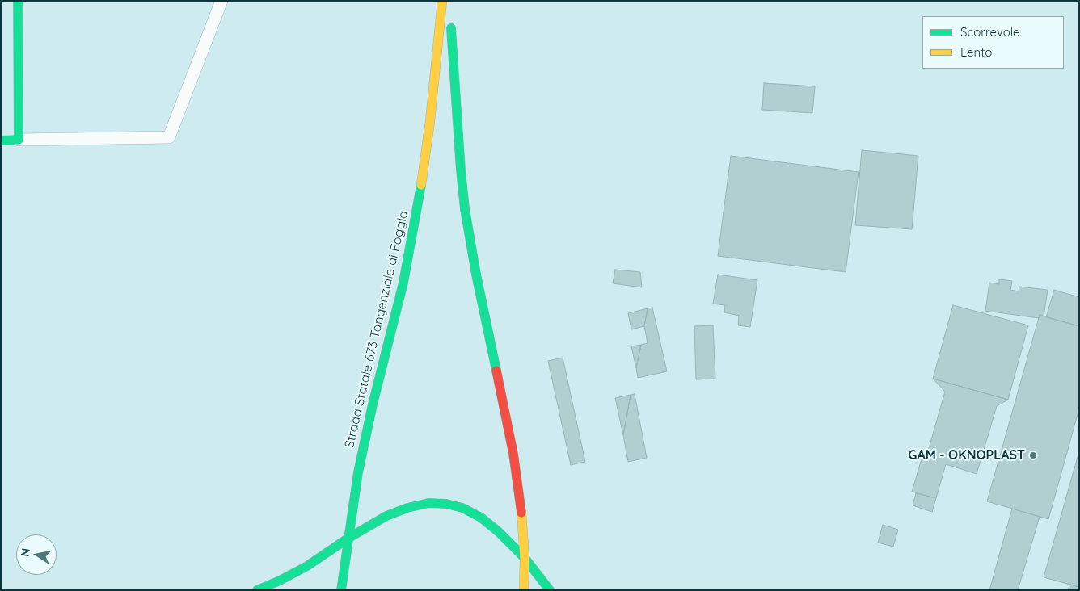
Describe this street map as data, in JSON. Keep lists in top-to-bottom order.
{
  "streets": {
    "main road": ["Strada Statale 673 Tangenziale di Foggia"]
  },
  "places": ["GAM - OKNOPLAST"],
  "legend": ["Scorrevole", "Lento"],
  "north": "left"
}
